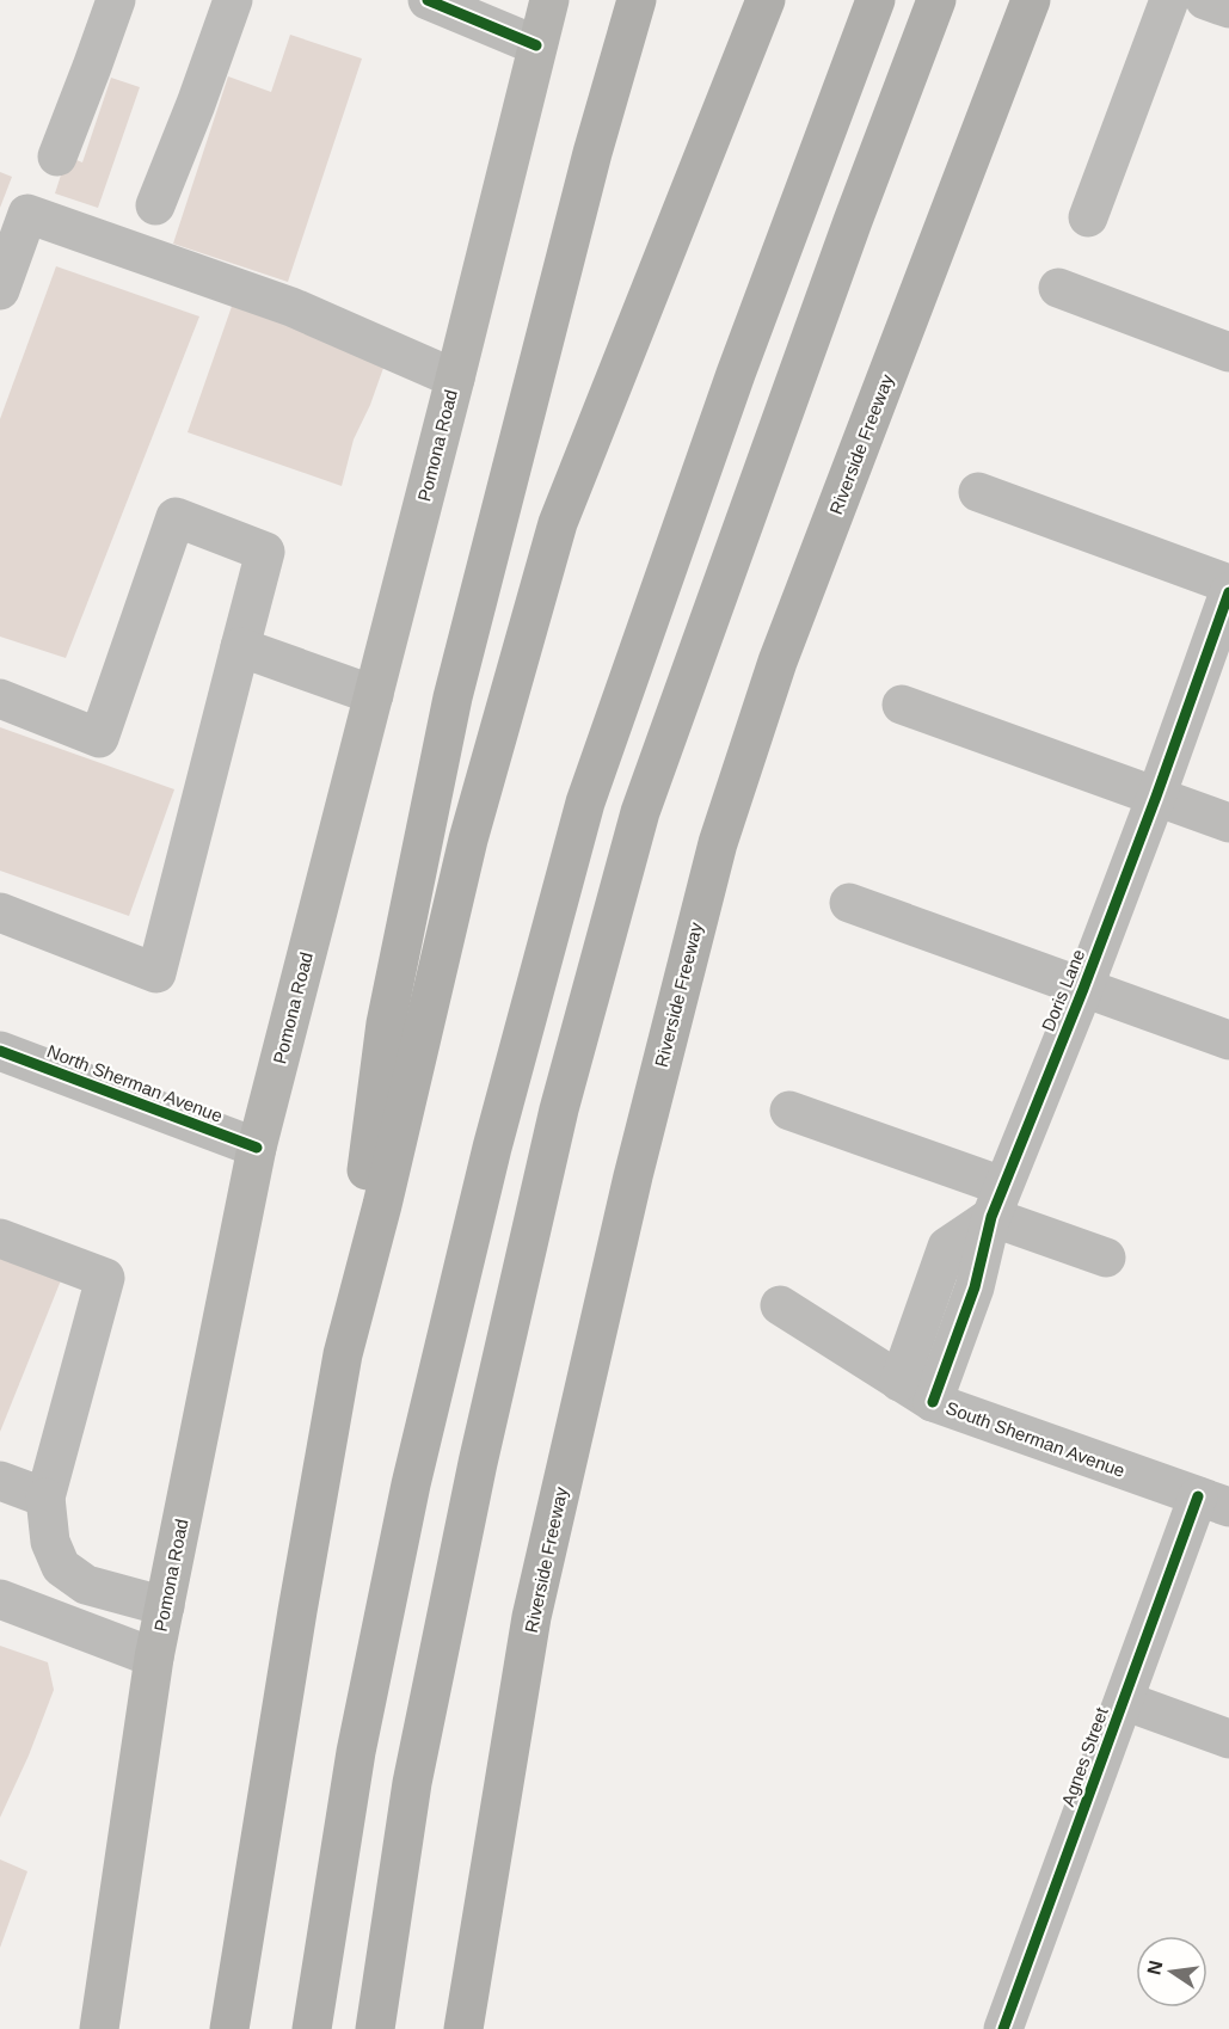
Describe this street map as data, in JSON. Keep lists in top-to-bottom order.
{
  "streets": {
    "highway": ["Riverside Freeway"],
    "main road": ["Pomona Road"],
    "street": [
      "Doris Lane",
      "North Sherman Avenue",
      "South Sherman Avenue",
      "Agnes Street"
    ]
  },
  "crossings": [
    ["Pomona Road", "North Sherman Avenue"],
    ["Doris Lane", "South Sherman Avenue"],
    ["South Sherman Avenue", "Agnes Street"]
  ],
  "north": "left"
}
